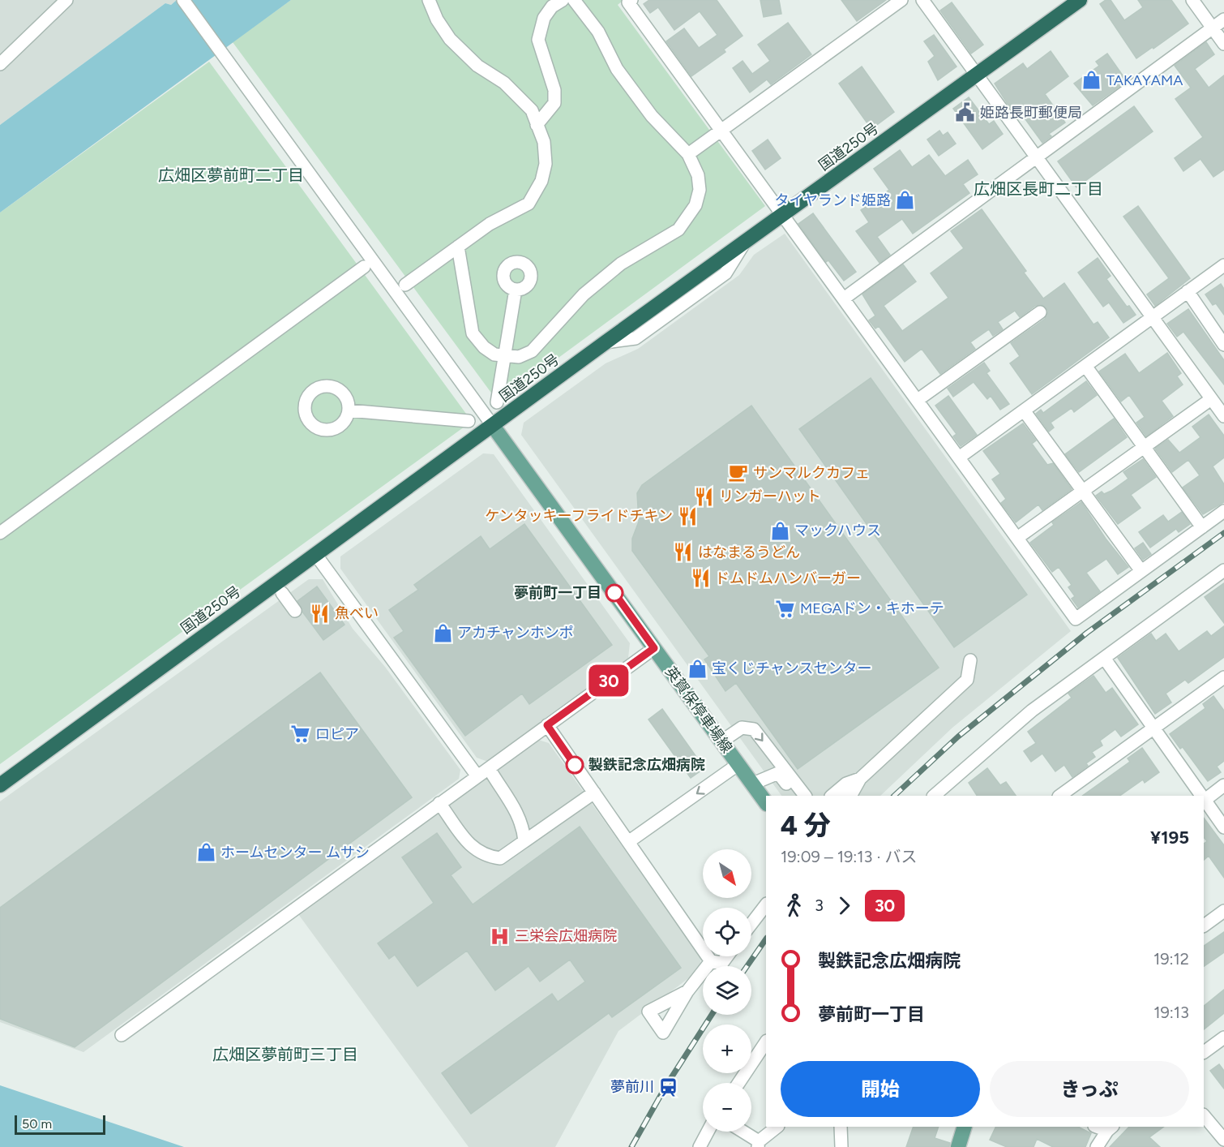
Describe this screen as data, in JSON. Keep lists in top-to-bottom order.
{
  "streets": {
    "highway": ["国道250号"],
    "main road": ["英賀保停車場線"]
  },
  "crossings": [
    ["国道250号", "英賀保停車場線"]
  ],
  "districts": ["広畑区夢前町二丁目", "広畑区長町二丁目", "広畑区夢前町三丁目"],
  "places": {
    "shop": [
      "TAKAYAMA",
      "タイヤランド姫路",
      "マックハウス",
      "アカチャンホンポ",
      "宝くじチャンスセンター",
      "ホームセンター ムサシ"
    ],
    "public building": ["姫路長町郵便局"],
    "cafe": ["サンマルクカフェ"],
    "restaurant": [
      "リンガーハット",
      "ケンタッキーフライドチキン",
      "はなまるうどん",
      "ドムドムハンバーガー",
      "魚べい"
    ],
    "other": ["夢前町一丁目", "製鉄記念広畑病院"],
    "supermarket": ["MEGAドン・キホーテ", "ロピア"],
    "hospital": ["三栄会広畑病院"],
    "station": ["夢前川"]
  },
  "lines": ["bus line 30"],
  "scale_bar": "50 m",
  "north": "bottom right",
  "page": {
    "on_map": "30",
    "heading": ["4 分", "19:09 – 19:13 · バス", "¥195"],
    "map_buttons": ["+", "−"],
    "legs": ["3", "30"],
    "list": [
      {
        "name": "製鉄記念広畑病院",
        "value": "19:12"
      },
      {
        "name": "夢前町一丁目",
        "value": "19:13"
      }
    ],
    "buttons": ["開始", "きっぷ"],
    "scale": "50 m"
  }
}
